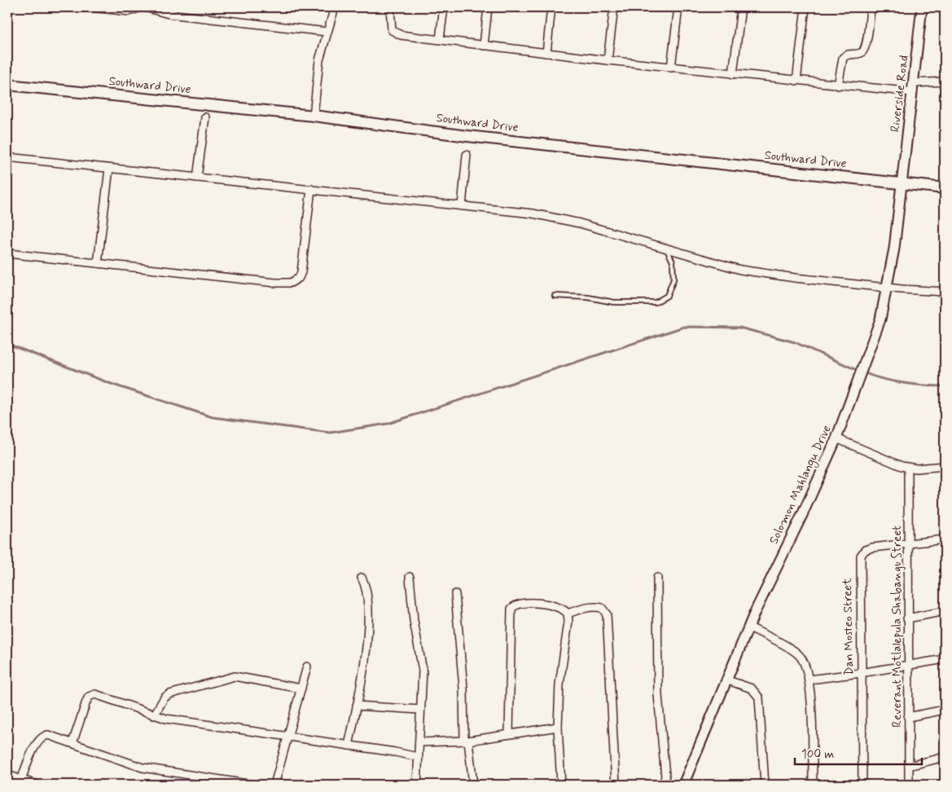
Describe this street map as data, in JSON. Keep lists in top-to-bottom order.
{
  "streets": {
    "main road": ["Southward Drive"],
    "street": [
      "Riverside Road",
      "Solomon Mahlangu Drive",
      "Dan Mosteo Street",
      "Reverant Motlalepula Shabangu Street"
    ]
  },
  "crossings": [
    ["Southward Drive", "Riverside Road"],
    ["Southward Drive", "Solomon Mahlangu Drive"],
    ["Riverside Road", "Solomon Mahlangu Drive"],
    ["Dan Mosteo Street", "Reverant Motlalepula Shabangu Street"]
  ],
  "scale_bar": "100 m"
}
